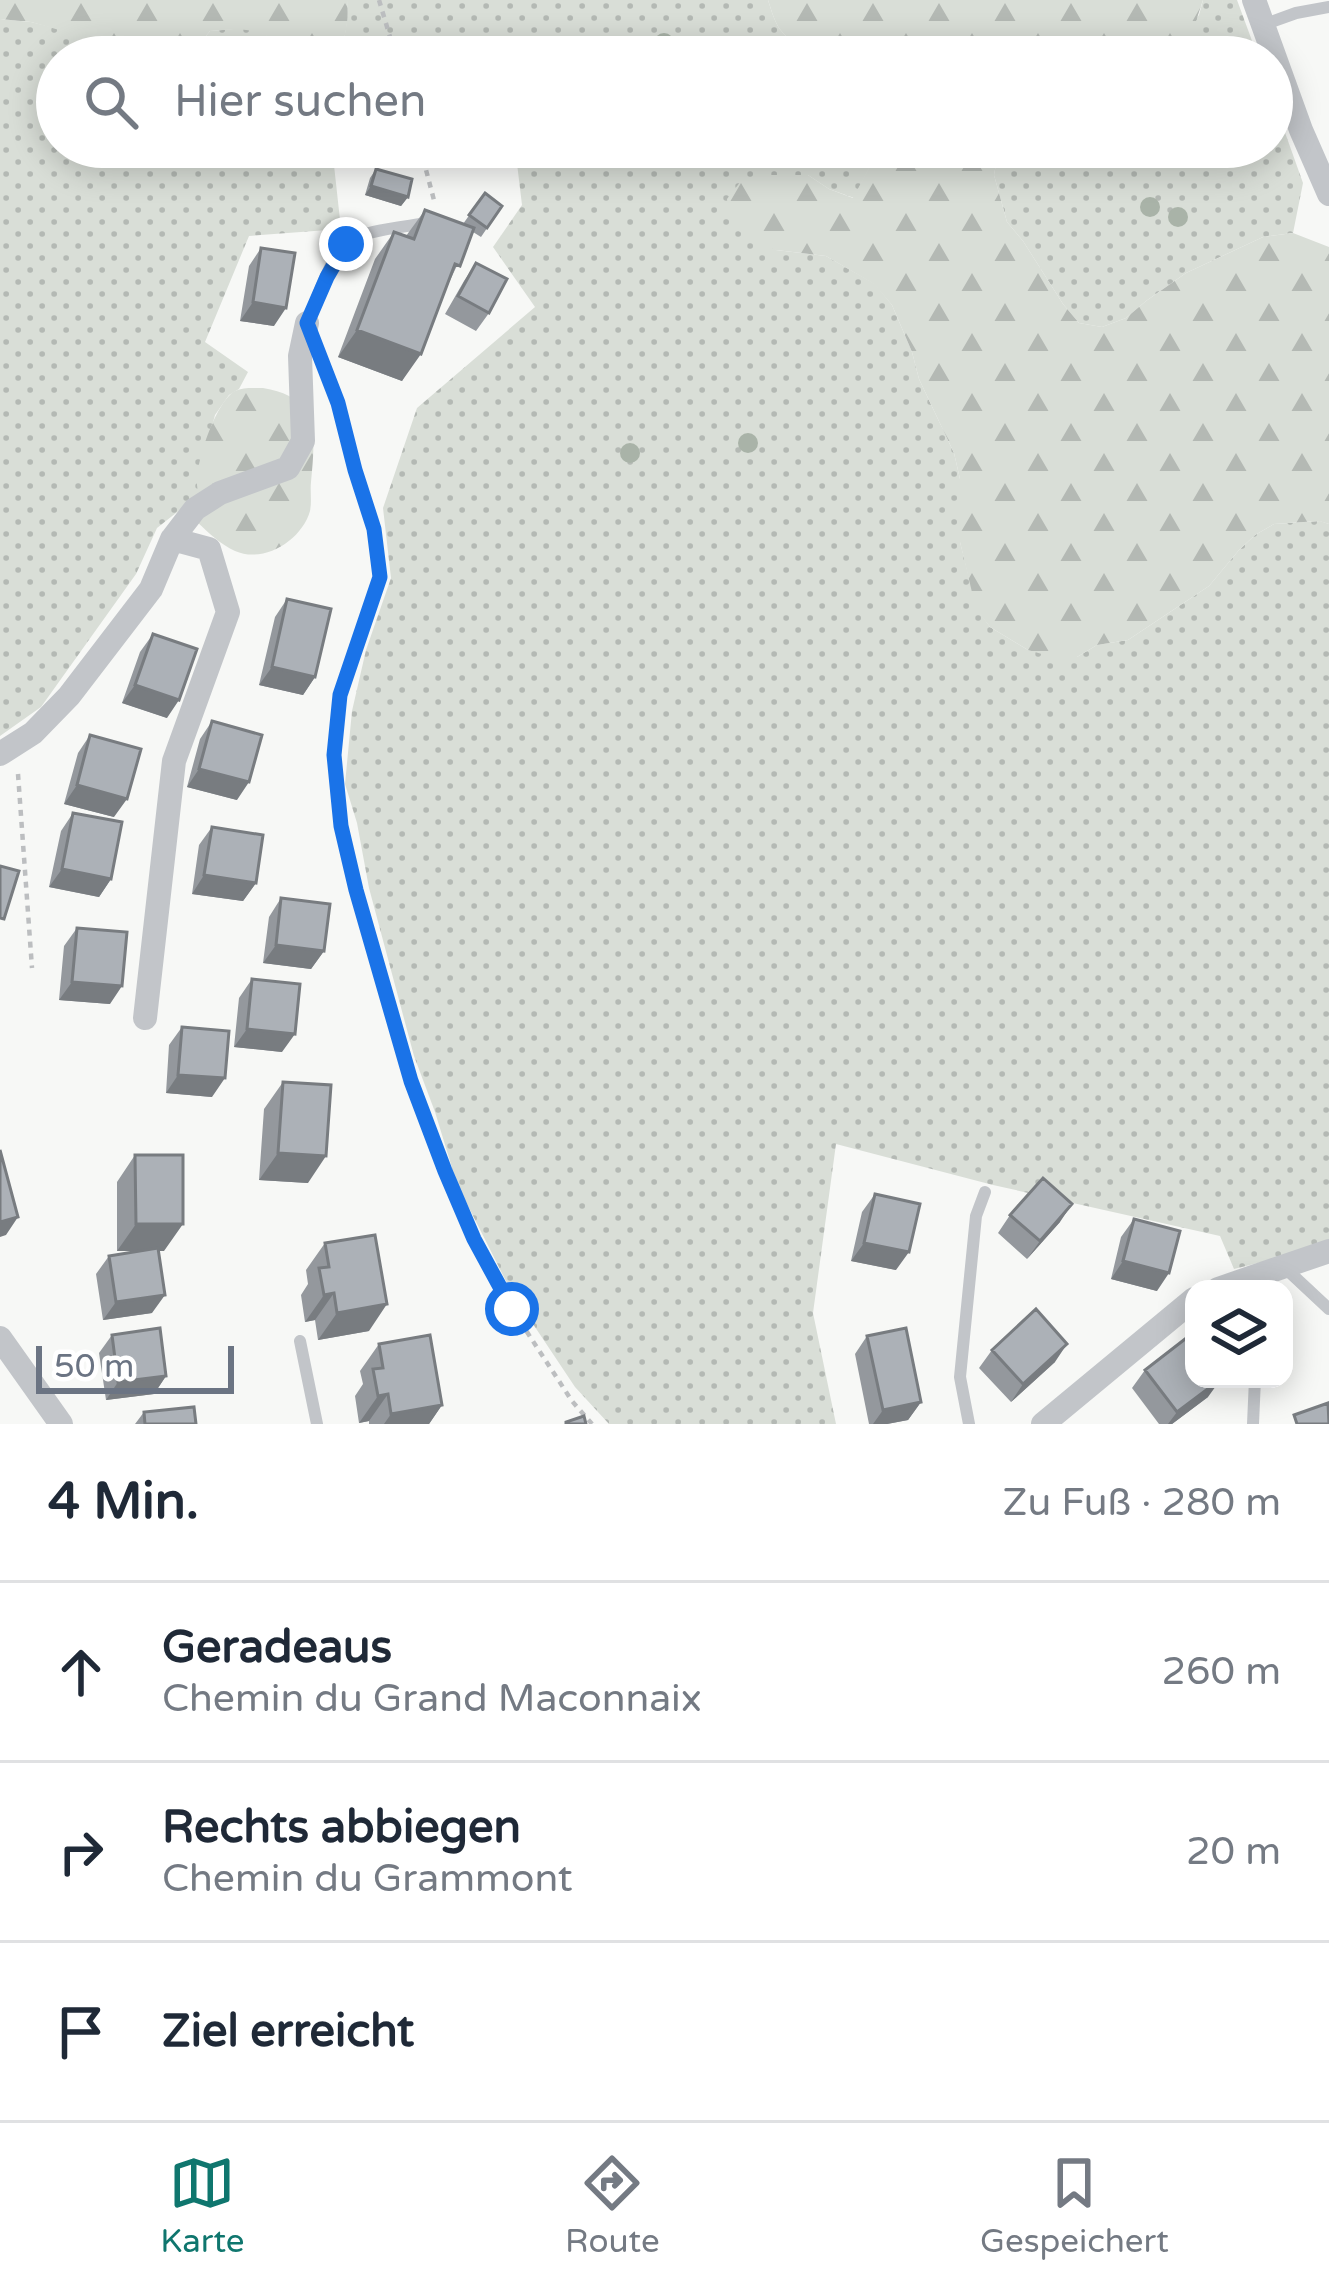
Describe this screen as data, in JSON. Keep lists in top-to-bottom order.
{
  "scale_bar": "50 m",
  "page": {
    "search": "Hier suchen",
    "scale": "50 m",
    "heading": ["4 Min.", "Zu Fuß · 280 m"],
    "list": [
      ["Geradeaus", "Chemin du Grand Maconnaix", "260 m"],
      ["Rechts abbiegen", "Chemin du Grammont", "20 m"],
      "Ziel erreicht"
    ],
    "nav": ["Karte", "Route", "Gespeichert"]
  }
}
